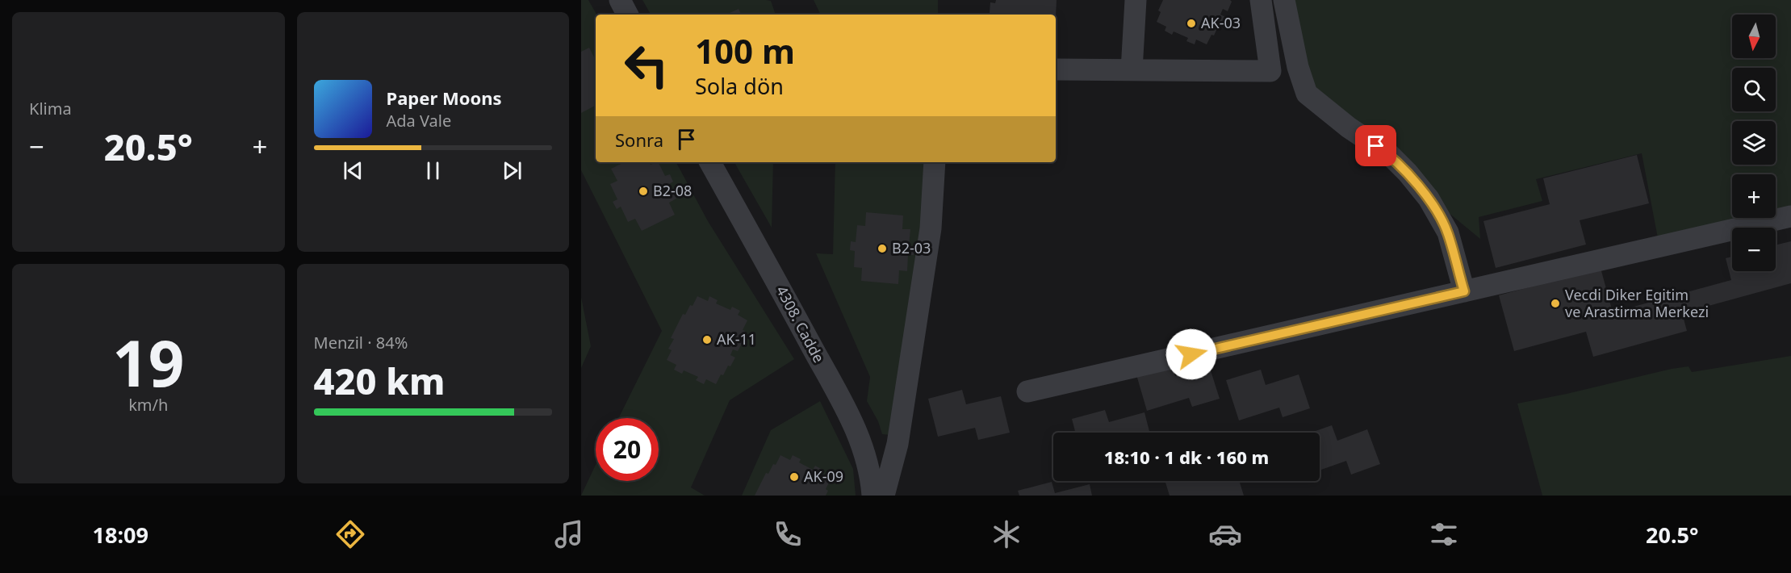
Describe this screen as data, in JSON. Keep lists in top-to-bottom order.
{
  "streets": {
    "street": ["4308. Cadde"]
  },
  "places": [
    "AK-03",
    "B2-08",
    "B2-03",
    "Vecdi Diker Egitim ve Arastirma Merkezi",
    "AK-11",
    "AK-09"
  ],
  "north": "bottom",
  "page": {
    "tile": [
      "Klima",
      ["19", "km/h"],
      ["Menzil · 84%", "420 km"]
    ],
    "map_buttons": ["+", "−"],
    "turn": ["100 m", "Sola dön"],
    "song": ["Paper Moons", "Ada Vale"],
    "then": "Sonra",
    "heat": ["−", "20.5°", "+"],
    "limit": "20",
    "trip": "18:10 · 1 dk · 160 m",
    "tabs": ["18:09", "20.5°"]
  }
}
